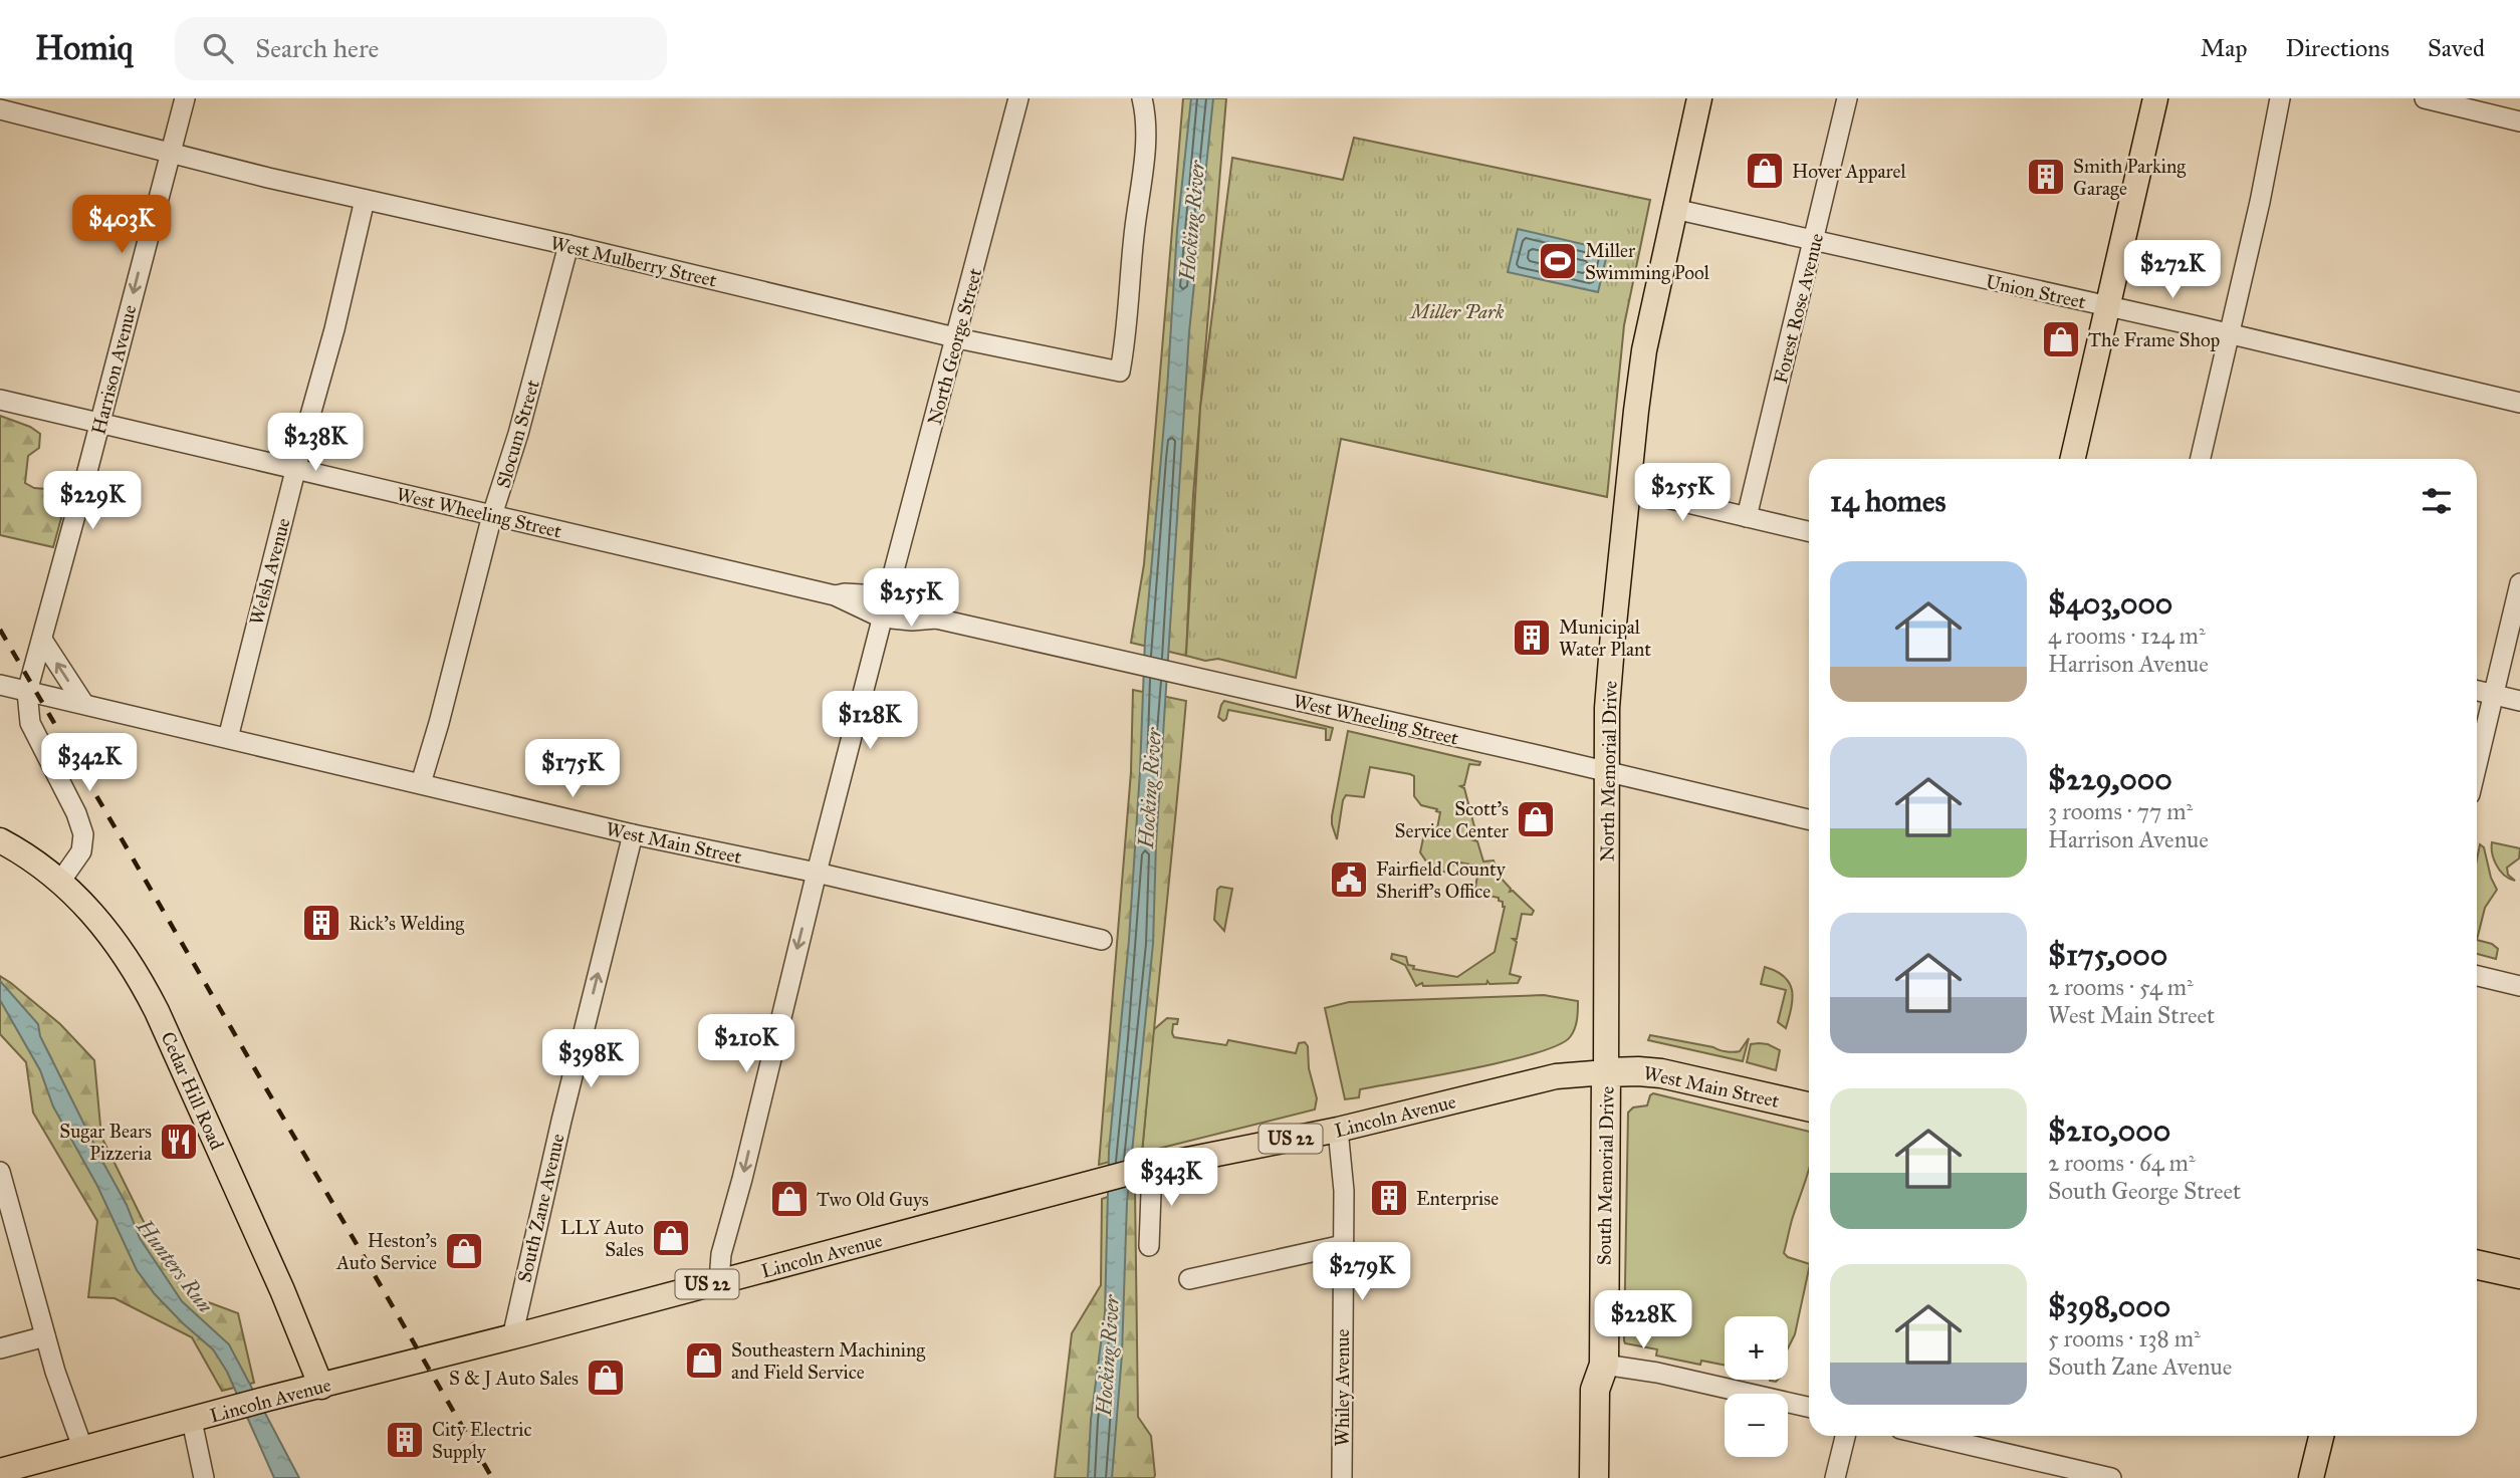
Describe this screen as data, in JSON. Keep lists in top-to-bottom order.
{
  "streets": {
    "highway": ["West Main Street", "US 22", "South Memorial Drive"],
    "main road": ["North Memorial Drive", "Cedar Hill Road", "Lincoln Avenue"],
    "street": [
      "West Mulberry Street",
      "Union Street",
      "Forest Rose Avenue",
      "North George Street",
      "Harrison Avenue",
      "Slocum Street",
      "West Wheeling Street",
      "Welsh Avenue",
      "South Zane Avenue",
      "Whiley Avenue"
    ]
  },
  "crossings": [
    ["West Mulberry Street", "North George Street"],
    ["West Mulberry Street", "Harrison Avenue"],
    ["West Mulberry Street", "Slocum Street"],
    ["West Mulberry Street", "Welsh Avenue"],
    ["Union Street", "Forest Rose Avenue"],
    ["Union Street", "North Memorial Drive"],
    ["North George Street", "West Wheeling Street"],
    ["North George Street", "West Main Street"],
    ["North George Street", "Lincoln Avenue"],
    ["Harrison Avenue", "West Wheeling Street"],
    ["Harrison Avenue", "West Main Street"],
    ["Harrison Avenue", "Cedar Hill Road"],
    ["Slocum Street", "West Wheeling Street"],
    ["Slocum Street", "West Main Street"],
    ["West Wheeling Street", "Welsh Avenue"],
    ["West Wheeling Street", "North Memorial Drive"],
    ["Welsh Avenue", "West Main Street"],
    ["North Memorial Drive", "West Main Street"],
    ["North Memorial Drive", "Lincoln Avenue"],
    ["North Memorial Drive", "South Memorial Drive"],
    ["West Main Street", "Lincoln Avenue"],
    ["West Main Street", "South Memorial Drive"],
    ["West Main Street", "South Zane Avenue"],
    ["Cedar Hill Road", "Lincoln Avenue"],
    ["Lincoln Avenue", "South Memorial Drive"],
    ["Lincoln Avenue", "South Zane Avenue"],
    ["Lincoln Avenue", "Whiley Avenue"]
  ],
  "one_way": ["South Zane Avenue"],
  "water": ["Hocking River", "Hunters Run"],
  "parks": ["Miller Park"],
  "places": {
    "shop": [
      "Hover Apparel",
      "The Frame Shop",
      "Scott's Service Center",
      "Two Old Guys",
      "LLY Auto Sales",
      "Heston's Auto Service",
      "Southeastern Machining and Field Service",
      "S & J Auto Sales"
    ],
    "building": [
      "Smith Parking Garage",
      "Municipal Water Plant",
      "Rick's Welding",
      "Enterprise",
      "City Electric Supply"
    ],
    "sports": ["Miller Swimming Pool"],
    "public building": ["Fairfield County Sheriff's Office"],
    "restaurant": ["Sugar Bears Pizzeria"]
  },
  "page": {
    "header": "Homiq",
    "search": "Search here",
    "nav": ["Map", "Directions", "Saved"],
    "price": [
      "$403K",
      "$272K",
      "$238K",
      "$255K",
      "$229K",
      "$255K",
      "$128K",
      "$342K",
      "$175K",
      "$210K",
      "$398K",
      "$343K",
      "$279K",
      "$228K"
    ],
    "heading": "14 homes",
    "list": [
      {
        "name": "$403,000",
        "note": "4 rooms · 124 m² · Harrison Avenue"
      },
      {
        "name": "$229,000",
        "note": "3 rooms · 77 m² · Harrison Avenue"
      },
      {
        "name": "$175,000",
        "note": "2 rooms · 54 m² · West Main Street"
      },
      {
        "name": "$210,000",
        "note": "2 rooms · 64 m² · South George Street"
      },
      {
        "name": "$398,000",
        "note": "5 rooms · 138 m² · South Zane Avenue"
      }
    ],
    "map_buttons": ["+", "−"]
  }
}
